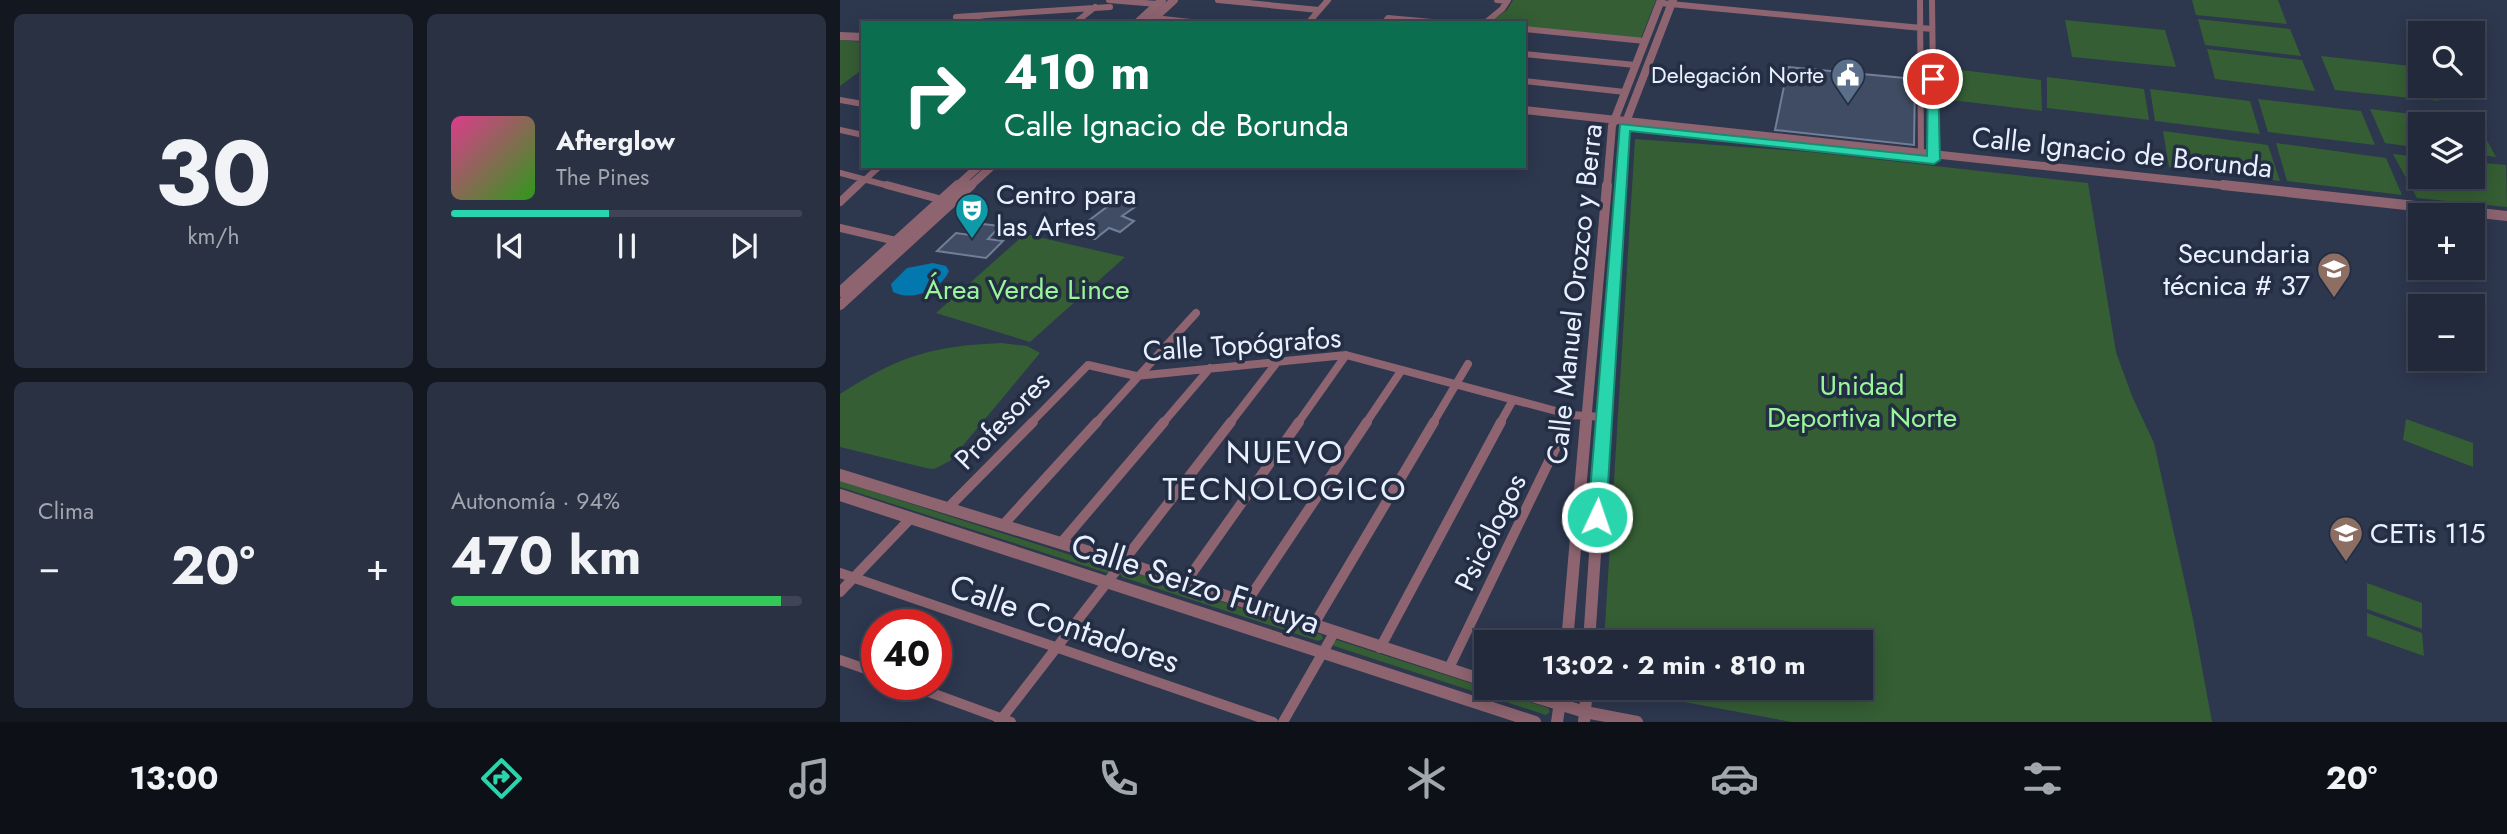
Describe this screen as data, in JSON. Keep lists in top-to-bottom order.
{
  "streets": {
    "street": [
      "Calle Ignacio de Borunda",
      "Calle Manuel Orozco y Berra",
      "Calle Topógrafos",
      "Profesores",
      "Psicólogos",
      "Calle Seizo Furuya",
      "Calle Contadores"
    ]
  },
  "crossings": [
    ["Calle Ignacio de Borunda", "Calle Manuel Orozco y Berra"],
    ["Calle Manuel Orozco y Berra", "Calle Topógrafos"],
    ["Calle Topógrafos", "Profesores"],
    ["Calle Topógrafos", "Psicólogos"],
    ["Profesores", "Calle Seizo Furuya"],
    ["Psicólogos", "Calle Seizo Furuya"]
  ],
  "districts": ["NUEVO TECNOLOGICO"],
  "parks": ["Área Verde Lince", "Unidad Deportiva Norte"],
  "places": {
    "public building": ["Delegación Norte"],
    "theatre": ["Centro para las Artes"],
    "school or university": ["Secundaria técnica # 37", "CETis 115"]
  },
  "page": {
    "tile": [
      ["30", "km/h"],
      "Clima",
      ["Autonomía · 94%", "470 km"]
    ],
    "map_buttons": ["+", "−"],
    "turn": ["410 m", "Calle Ignacio de Borunda"],
    "song": ["Afterglow", "The Pines"],
    "heat": ["−", "20°", "+"],
    "limit": "40",
    "trip": "13:02 · 2 min · 810 m",
    "tabs": ["13:00", "20°"]
  }
}
